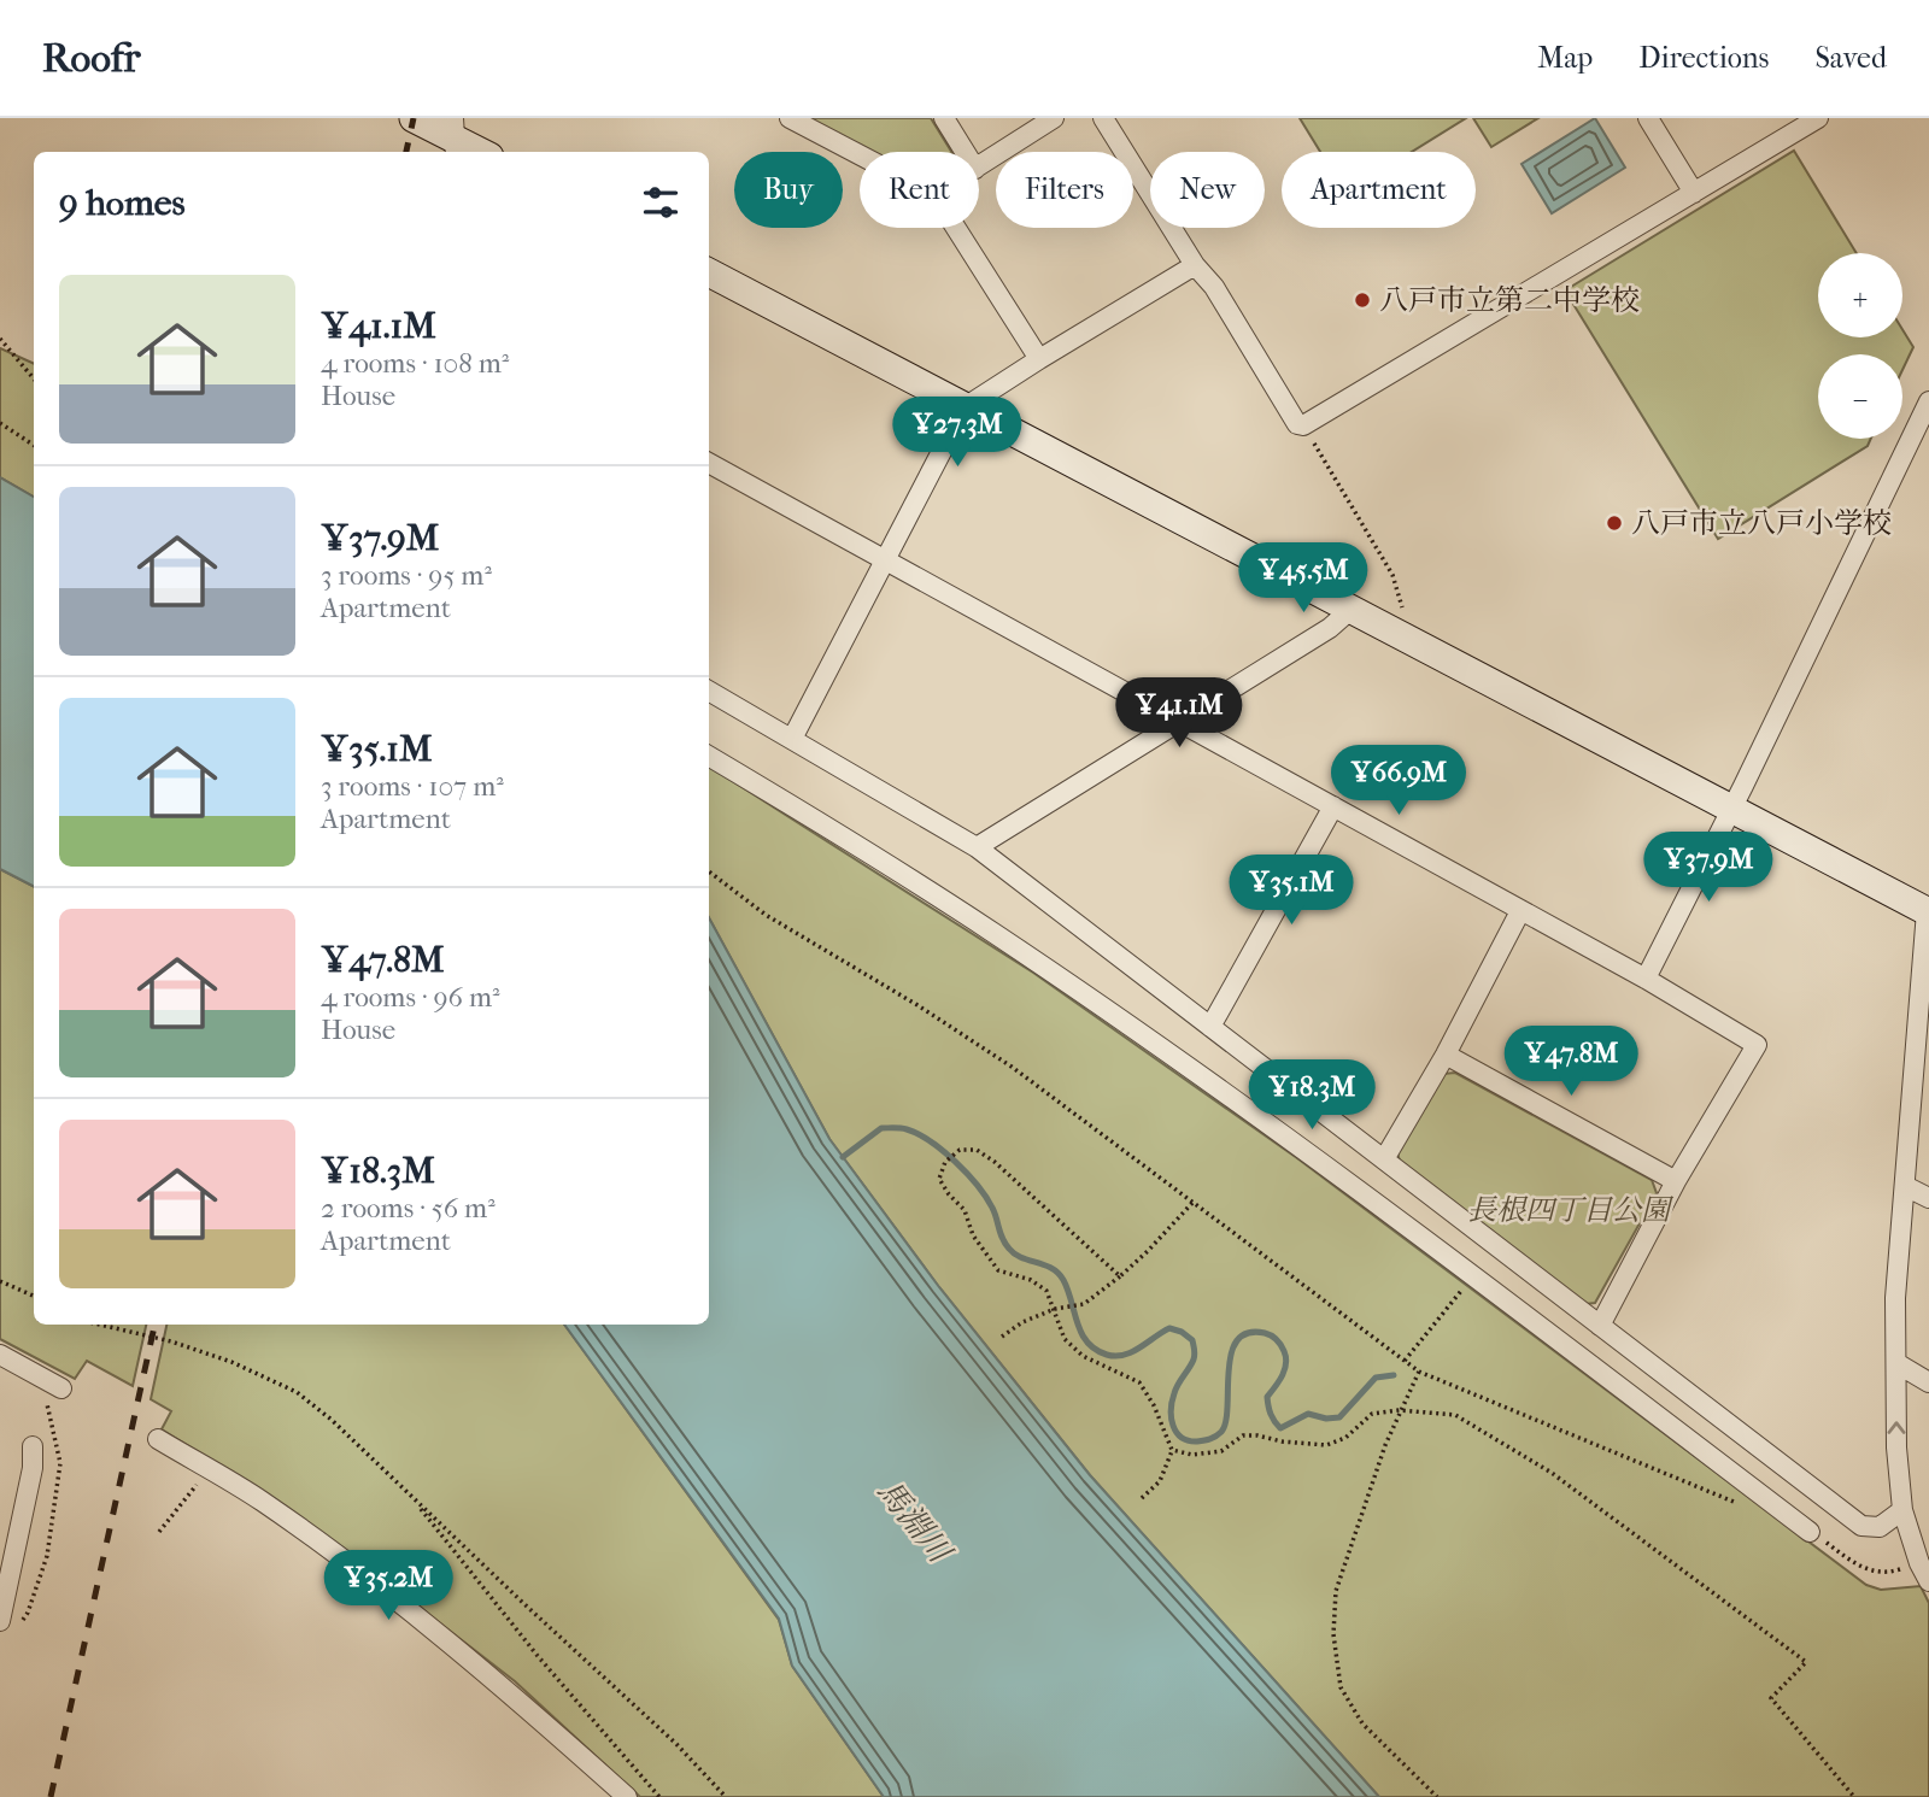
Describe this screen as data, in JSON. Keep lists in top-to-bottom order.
{
  "water": ["馬淵川"],
  "parks": ["長根四丁目公園"],
  "places": ["八戸市立第二中学校", "八戸市立八戸小学校"],
  "page": {
    "header": "Roofr",
    "nav": ["Map", "Directions", "Saved"],
    "chip": [
      "Buy",
      "Rent",
      "Filters",
      "New",
      "Apartment"
    ],
    "heading": "9 homes",
    "map_buttons": ["+", "−"],
    "list": [
      {
        "name": "¥41.1M",
        "note": "4 rooms · 108 m² · House"
      },
      {
        "name": "¥37.9M",
        "note": "3 rooms · 95 m² · Apartment"
      },
      {
        "name": "¥35.1M",
        "note": "3 rooms · 107 m² · Apartment"
      },
      {
        "name": "¥47.8M",
        "note": "4 rooms · 96 m² · House"
      },
      {
        "name": "¥18.3M",
        "note": "2 rooms · 56 m² · Apartment"
      }
    ],
    "price": [
      "¥27.3M",
      "¥45.5M",
      "¥41.1M",
      "¥66.9M",
      "¥37.9M",
      "¥35.1M",
      "¥47.8M",
      "¥18.3M",
      "¥35.2M"
    ]
  }
}
